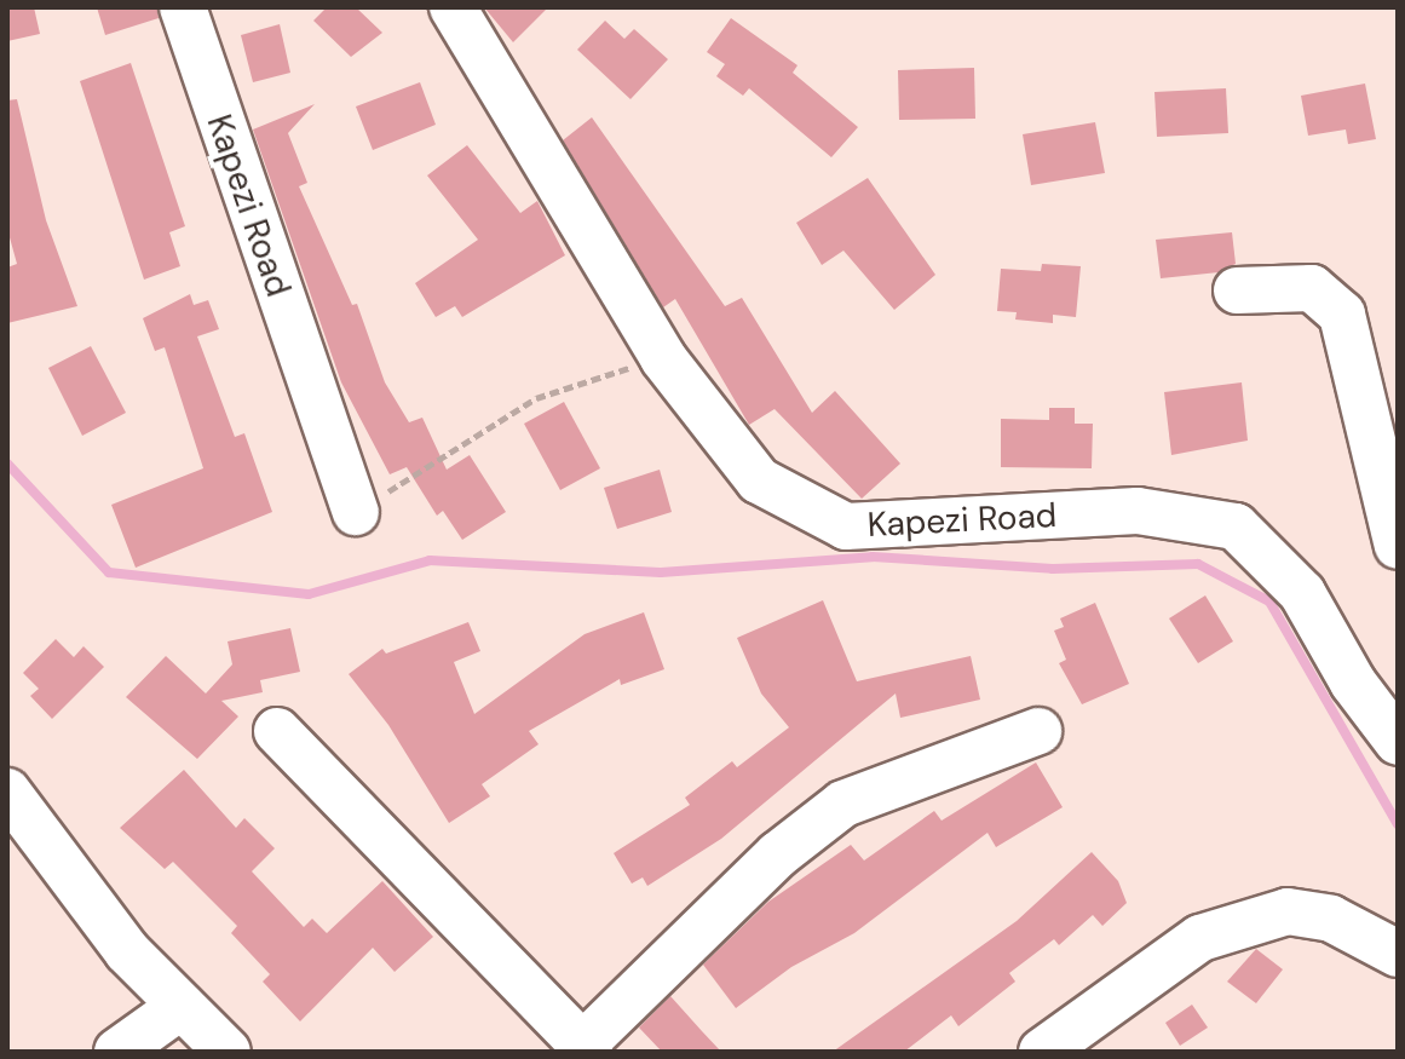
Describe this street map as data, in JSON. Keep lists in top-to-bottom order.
{
  "streets": {
    "street": ["Kapezi Road"]
  }
}
